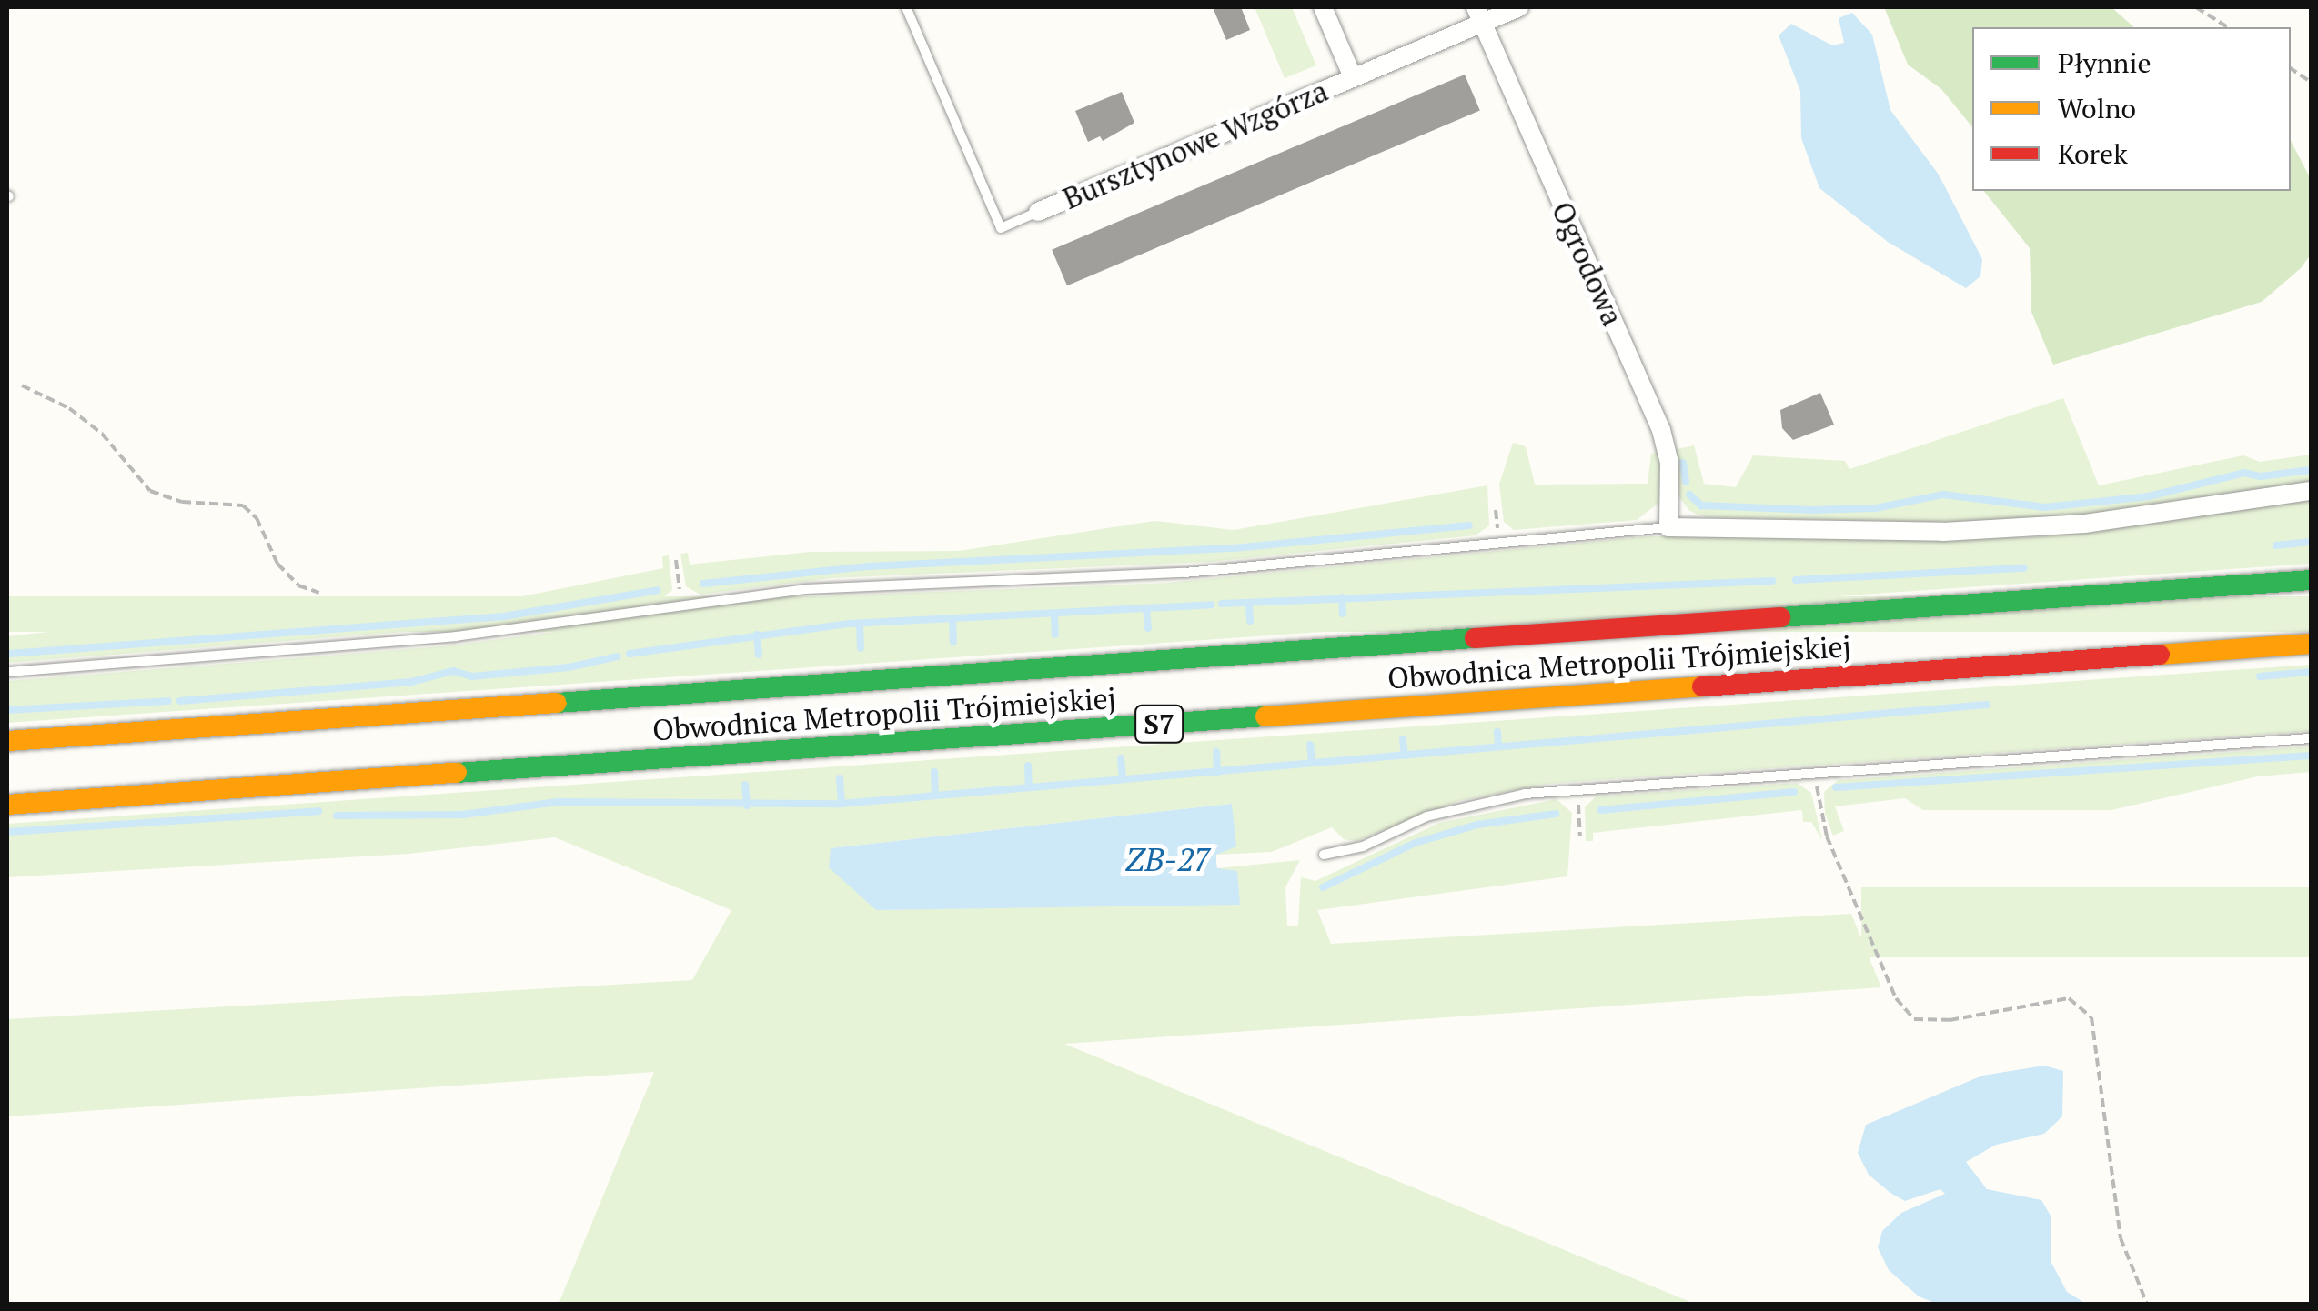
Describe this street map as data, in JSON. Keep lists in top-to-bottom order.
{
  "streets": {
    "highway": ["Obwodnica Metropolii Trójmiejskiej", "S7"],
    "street": ["Bursztynowe Wzgórza", "Ogrodowa"]
  },
  "crossings": [
    ["Bursztynowe Wzgórza", "Ogrodowa"]
  ],
  "water": ["ZB-27"],
  "legend": ["Płynnie", "Wolno", "Korek"]
}
